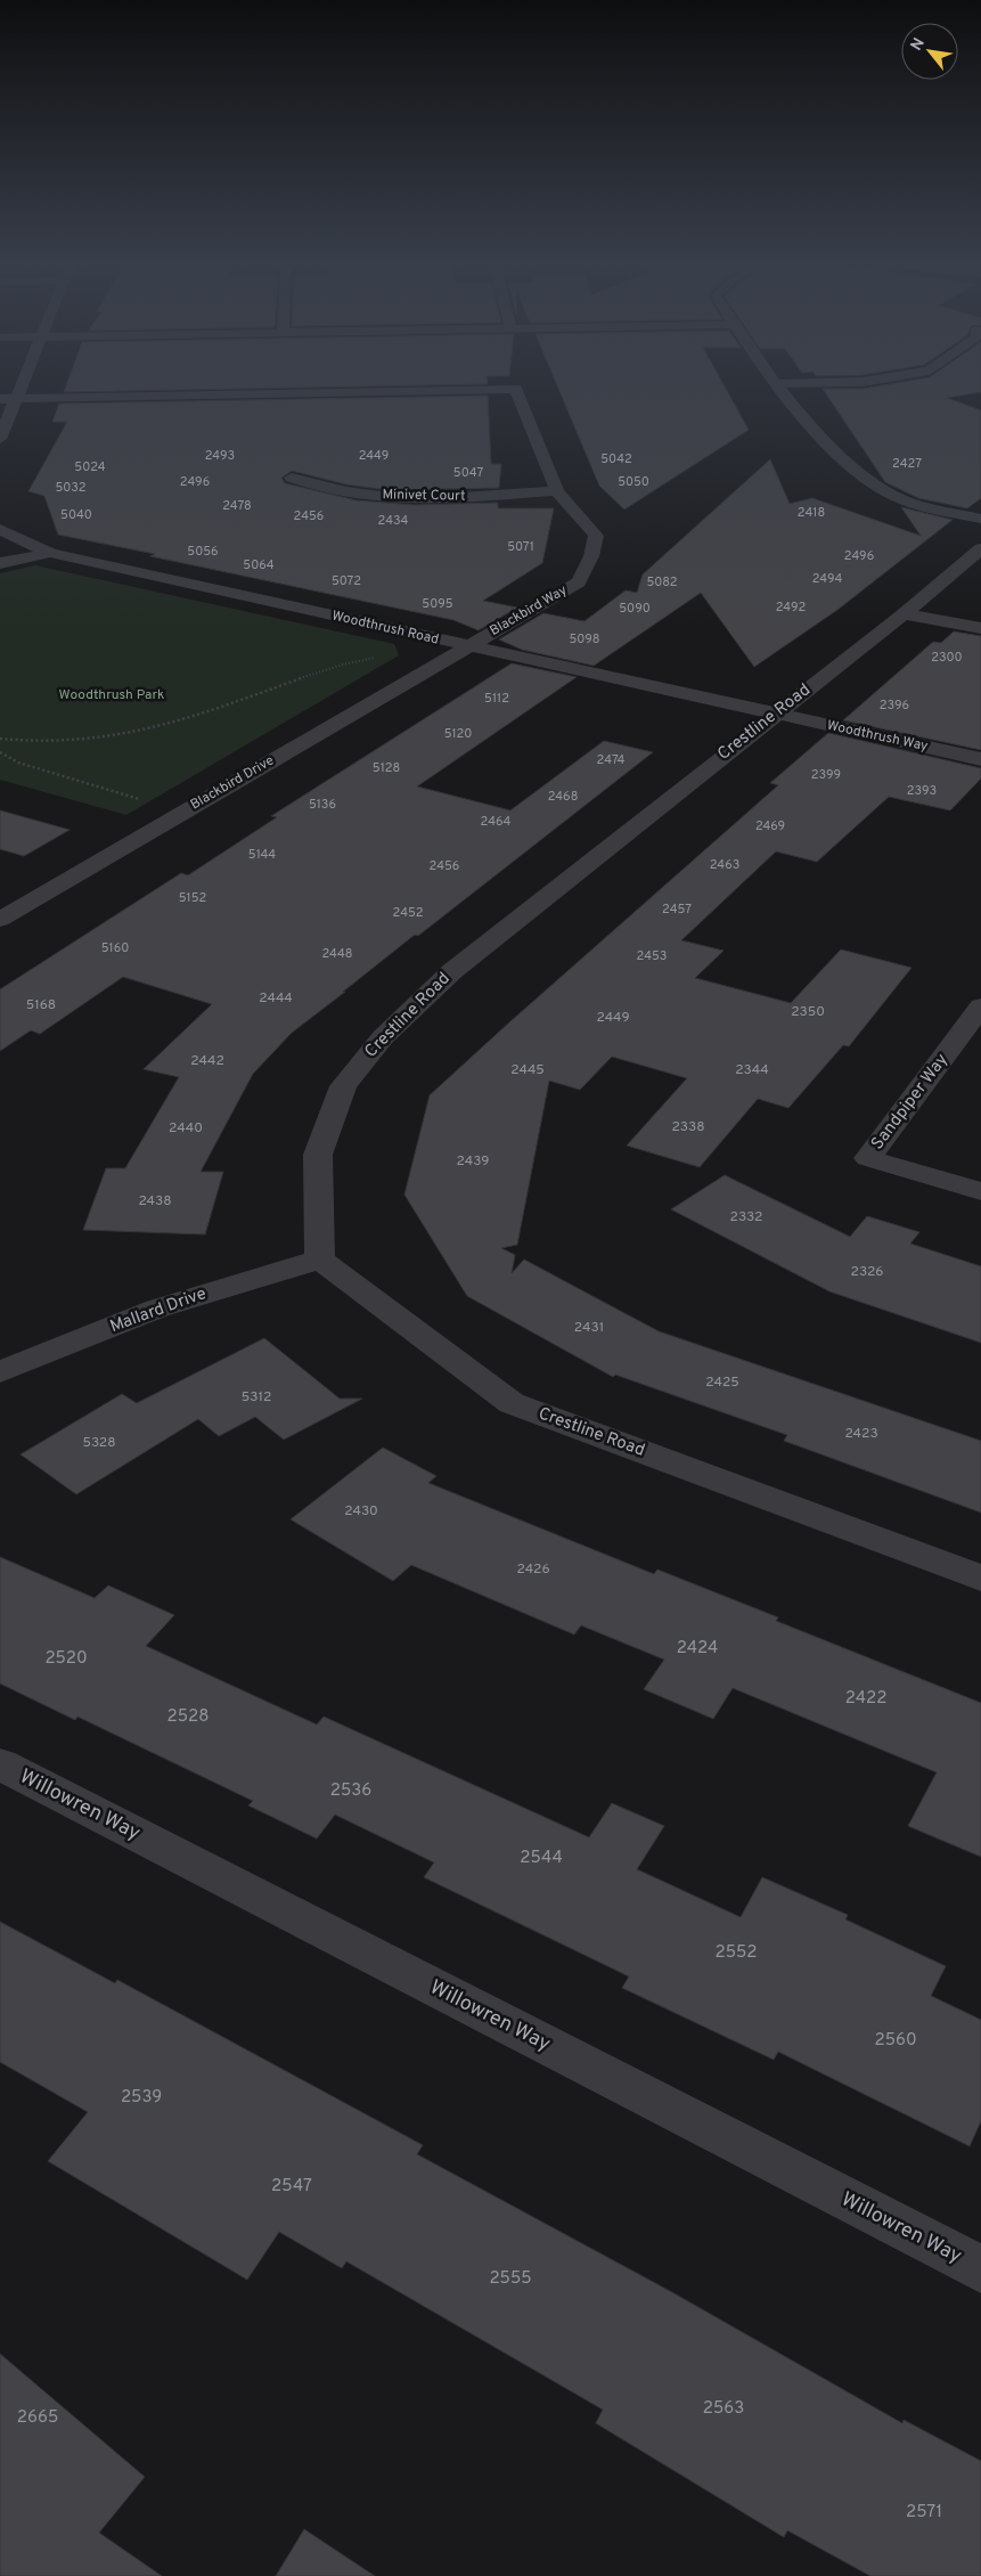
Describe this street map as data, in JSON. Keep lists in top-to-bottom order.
{
  "streets": {
    "street": [
      "Minivet Court",
      "Blackbird Way",
      "Woodthrush Road",
      "Crestline Road",
      "Woodthrush Way",
      "Blackbird Drive",
      "Sandpiper Way",
      "Mallard Drive",
      "Willowren Way"
    ]
  },
  "crossings": [
    ["Minivet Court", "Blackbird Way"],
    ["Blackbird Way", "Woodthrush Road"],
    ["Blackbird Way", "Blackbird Drive"],
    ["Woodthrush Road", "Crestline Road"],
    ["Woodthrush Road", "Woodthrush Way"],
    ["Woodthrush Road", "Blackbird Drive"],
    ["Crestline Road", "Woodthrush Way"],
    ["Crestline Road", "Mallard Drive"]
  ],
  "parks": ["Woodthrush Park"],
  "house_numbers": [
    "2493",
    "2449",
    "5042",
    "2427",
    "5024",
    "5047",
    "2496",
    "5050",
    "5032",
    "2478",
    "2418",
    "5040",
    "2456",
    "2434",
    "5071",
    "5056",
    "2496",
    "5064",
    "2494",
    "5072",
    "5082",
    "5095",
    "2492",
    "5090",
    "5098",
    "2300",
    "5112",
    "2396",
    "5120",
    "2474",
    "5128",
    "2399",
    "2393",
    "2468",
    "5136",
    "2464",
    "2469",
    "5144",
    "2463",
    "2456",
    "5152",
    "2457",
    "2452",
    "5160",
    "2448",
    "2453",
    "2444",
    "5168",
    "2350",
    "2449",
    "2442",
    "2445",
    "2344",
    "2338",
    "2440",
    "2439",
    "2438",
    "2332",
    "2326",
    "2431",
    "2425",
    "5312",
    "2423",
    "5328",
    "2430",
    "2426",
    "2424",
    "2520",
    "2422",
    "2528",
    "2536",
    "2544",
    "2552",
    "2560",
    "2539",
    "2547",
    "2555",
    "2563",
    "2665",
    "2571"
  ],
  "north": "top left"
}
